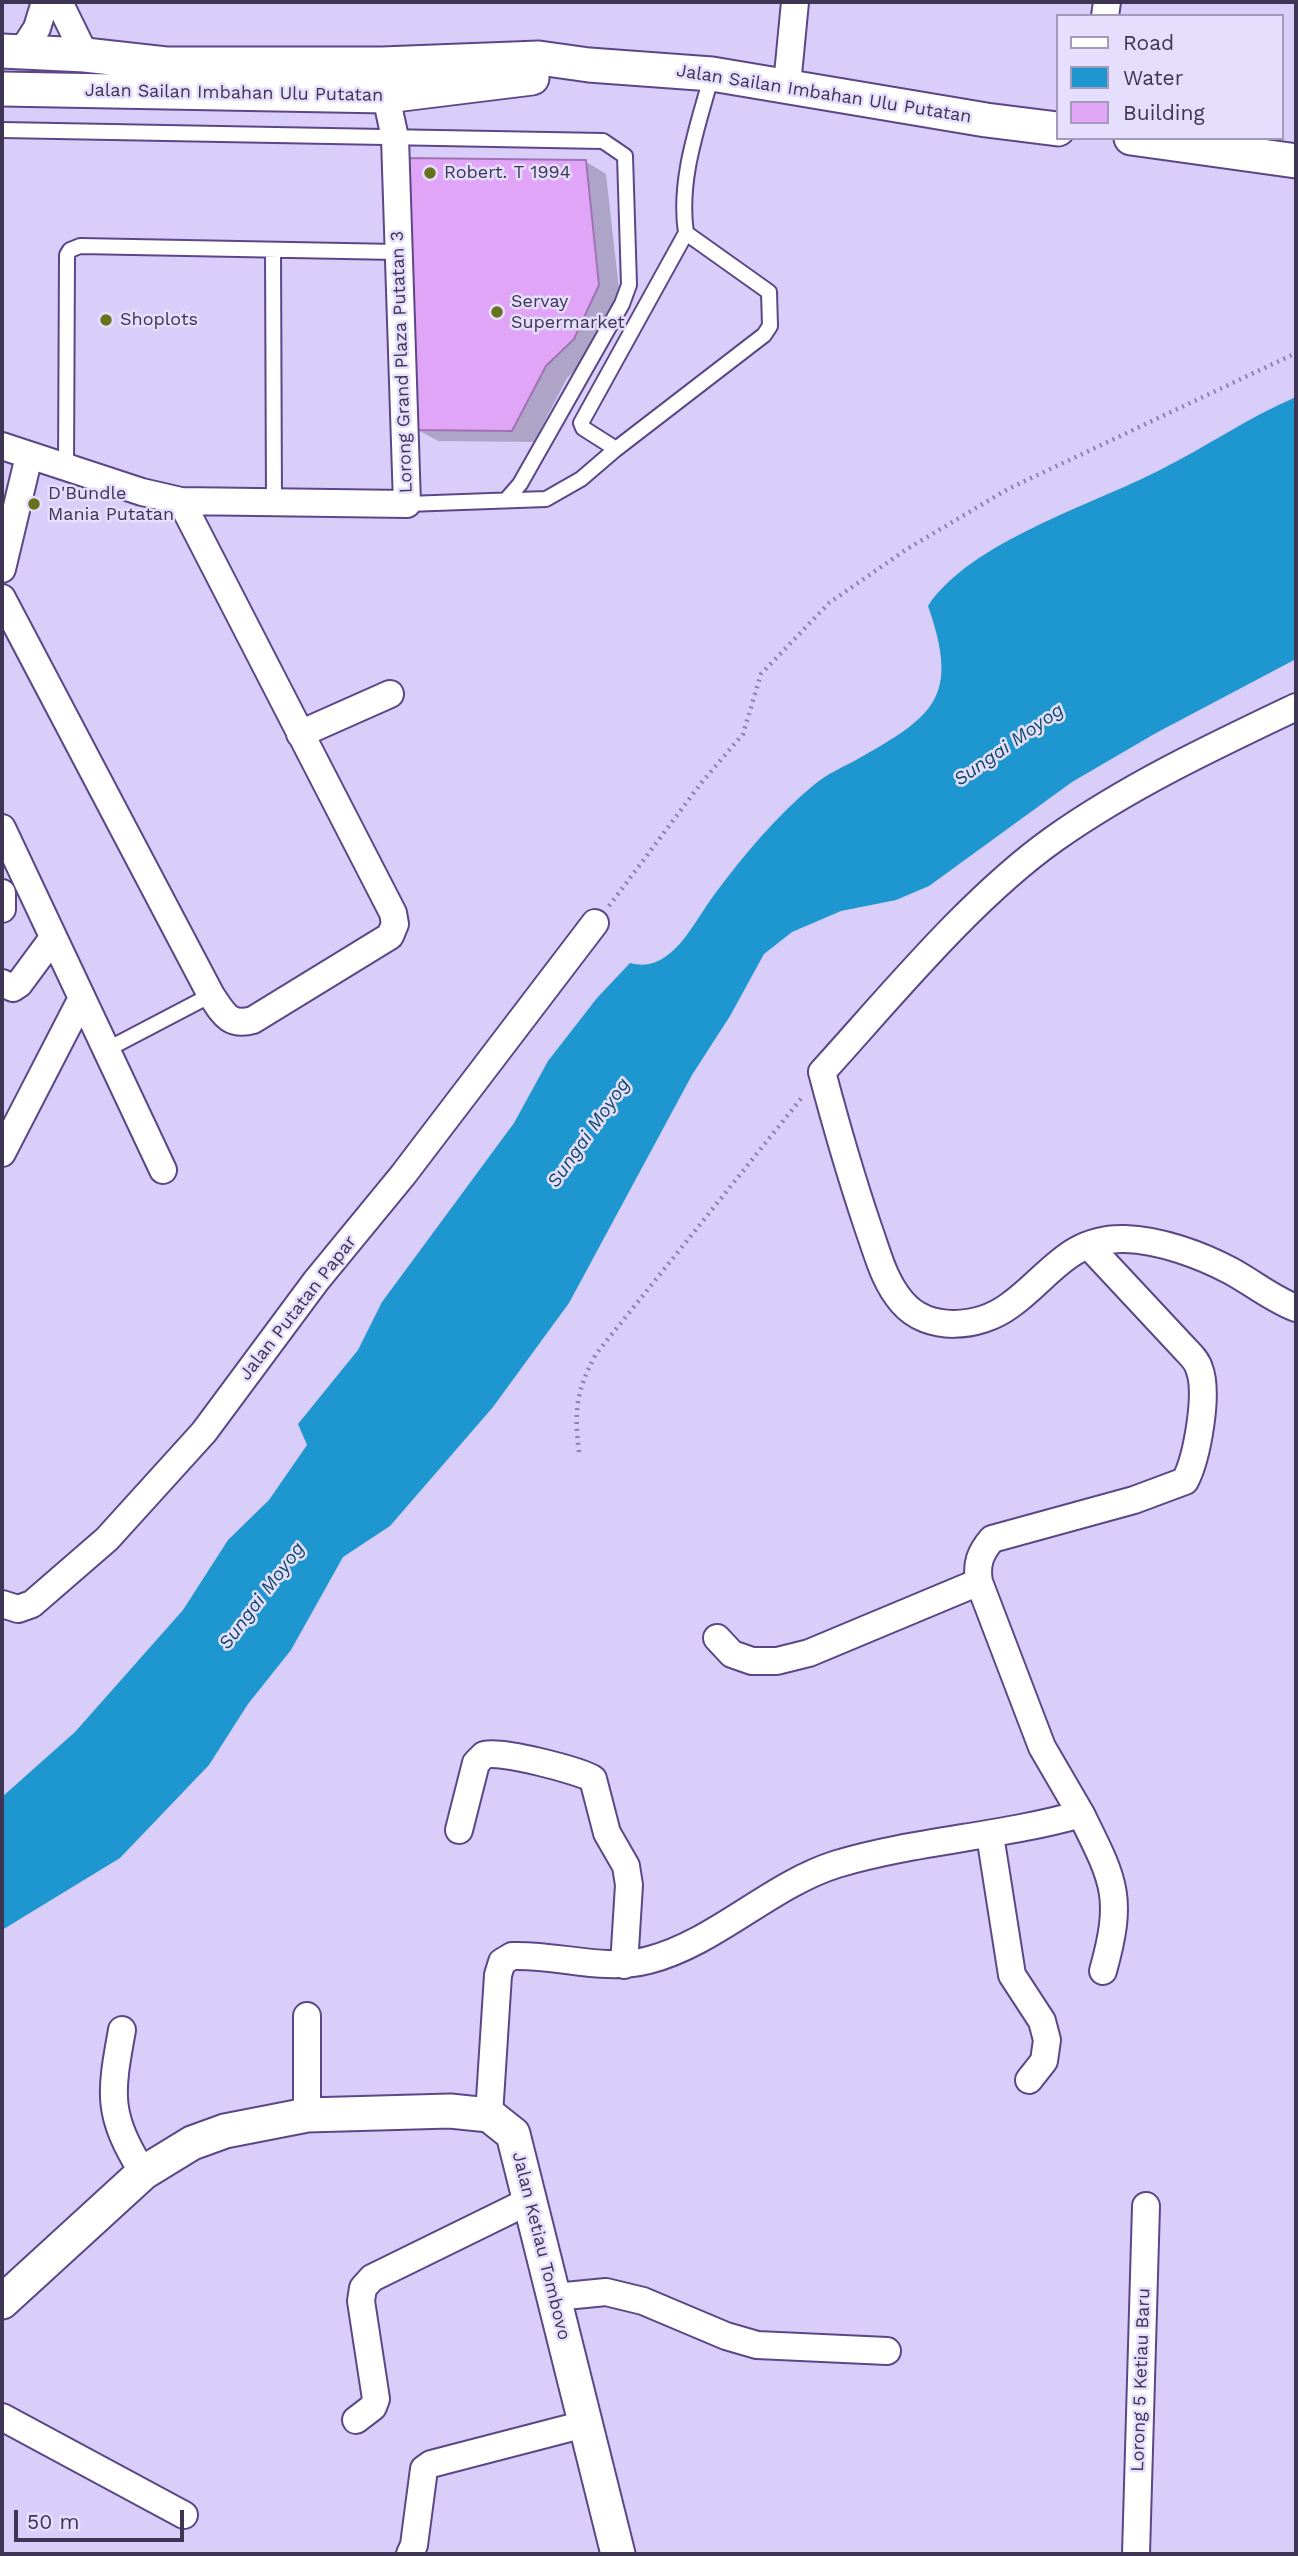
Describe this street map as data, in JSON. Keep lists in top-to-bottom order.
{
  "streets": {
    "street": [
      "Jalan Sailan Imbahan Ulu Putatan",
      "Lorong Grand Plaza Putatan 3",
      "Jalan Putatan Papar",
      "Jalan Ketiau Tombovo",
      "Lorong 5 Ketiau Baru"
    ]
  },
  "crossings": [
    ["Jalan Sailan Imbahan Ulu Putatan", "Lorong Grand Plaza Putatan 3"]
  ],
  "water": ["Sungai Moyog"],
  "places": [
    "Robert. T 1994",
    "Servay Supermarket",
    "Shoplots",
    "D'Bundle Mania Putatan"
  ],
  "legend": ["Road", "Water", "Building"],
  "scale_bar": "50 m"
}
